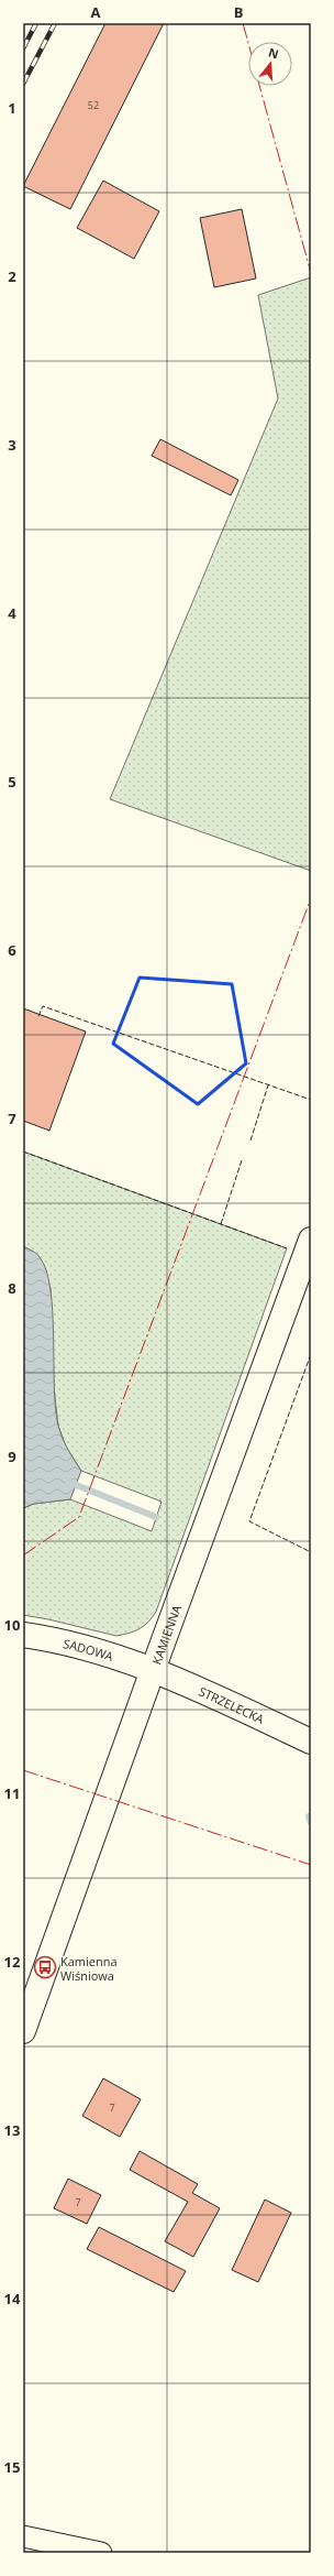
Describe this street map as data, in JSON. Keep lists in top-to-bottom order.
{
  "streets": {
    "street": ["KAMIENNA", "SADOWA", "STRZELECKA"]
  },
  "crossings": [
    ["KAMIENNA", "SADOWA"],
    ["KAMIENNA", "STRZELECKA"],
    ["SADOWA", "STRZELECKA"]
  ],
  "places": {
    "bus stop": ["Kamienna Wiśniowa"]
  },
  "house_numbers": ["52", "7", "7"],
  "north": "top",
  "grid": {
    "columns": ["A", "B"],
    "rows": [
      "1",
      "2",
      "3",
      "4",
      "5",
      "6",
      "7",
      "8",
      "9",
      "10",
      "11",
      "12",
      "13",
      "14",
      "15"
    ]
  }
}
